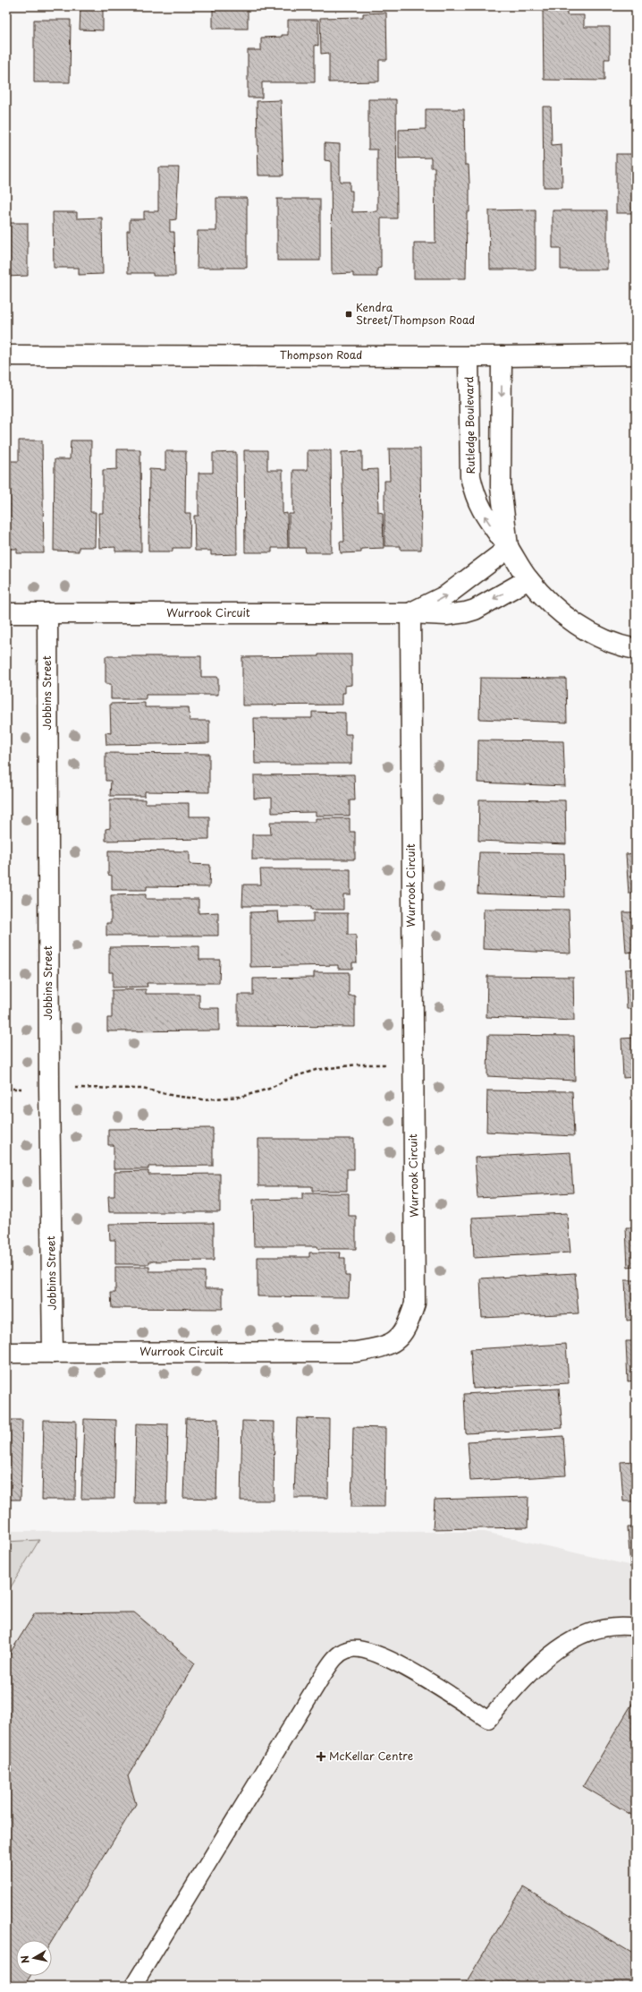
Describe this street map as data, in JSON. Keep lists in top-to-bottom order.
{
  "streets": {
    "street": [
      "Thompson Road",
      "Rutledge Boulevard",
      "Wurrook Circuit",
      "Jobbins Street"
    ]
  },
  "crossings": [
    ["Thompson Road", "Rutledge Boulevard"],
    ["Rutledge Boulevard", "Wurrook Circuit"],
    ["Wurrook Circuit", "Jobbins Street"]
  ],
  "places": {
    "transit": ["Kendra Street/Thompson Road"],
    "health": ["McKellar Centre"]
  },
  "north": "left"
}
